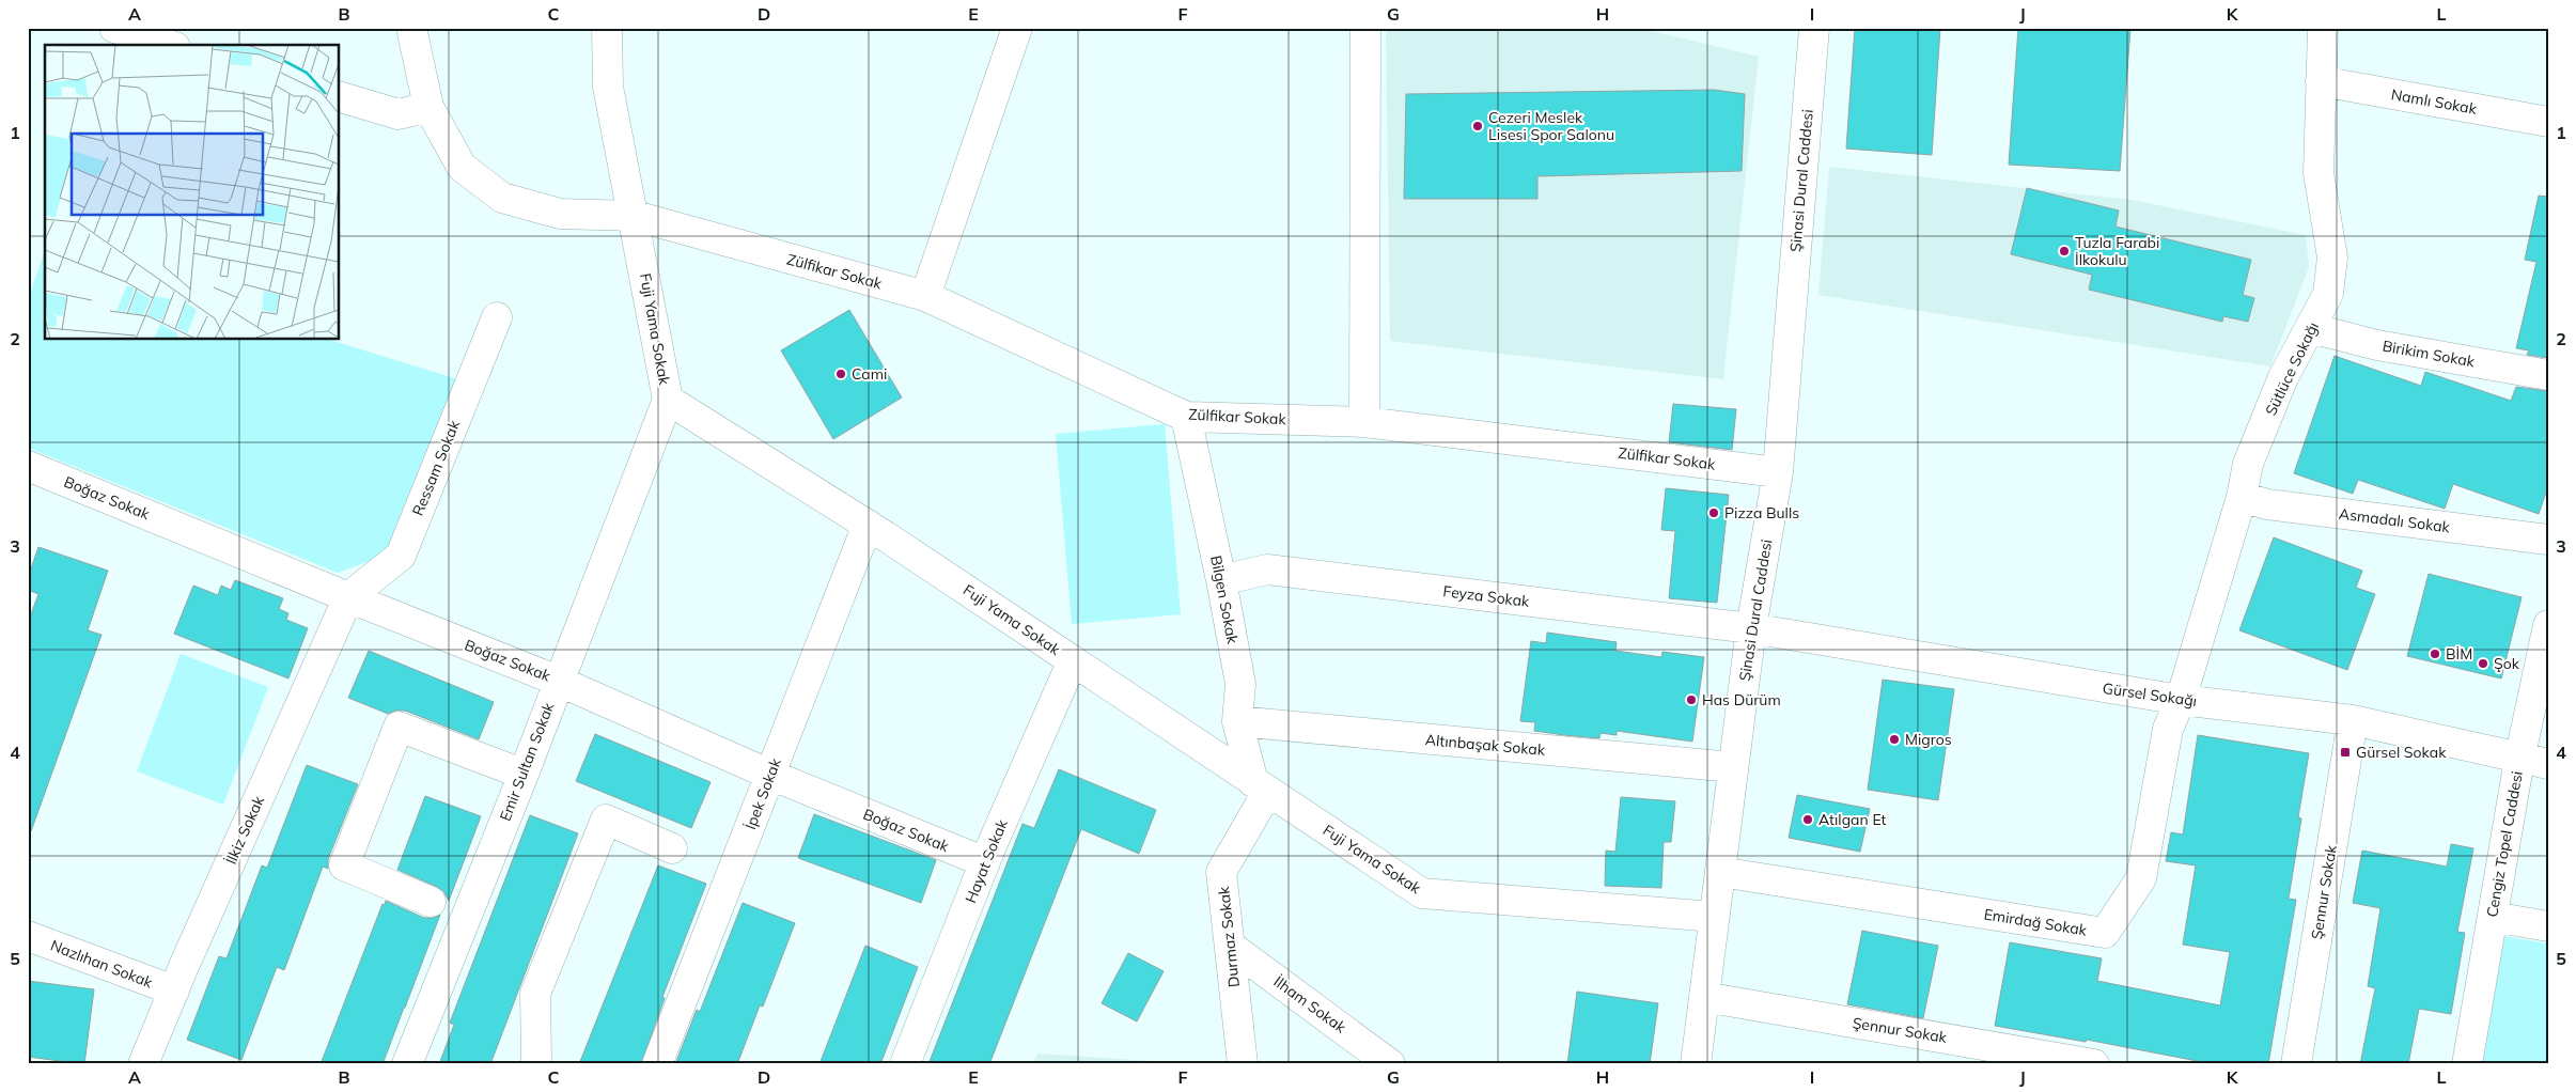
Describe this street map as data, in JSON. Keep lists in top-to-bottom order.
{
  "streets": {
    "street": [
      "Namlı Sokak",
      "Şinasi Dural Caddesi",
      "Zülfikar Sokak",
      "Fuji Yama Sokak",
      "Birikim Sokak",
      "Sütlüce Sokağı",
      "Ressam Sokak",
      "Boğaz Sokak",
      "Asmadalı Sokak",
      "Feyza Sokak",
      "Bilgen Sokak",
      "Gürsel Sokağı",
      "Altınbaşak Sokak",
      "Emir Sultan Sokak",
      "İpek Sokak",
      "İlkiz Sokak",
      "Cengiz Topel Caddesi",
      "Hayat Sokak",
      "Şennur Sokak",
      "Emirdağ Sokak",
      "Durmaz Sokak",
      "Nazlıhan Sokak",
      "İlham Sokak"
    ]
  },
  "crossings": [
    ["Namlı Sokak", "Sütlüce Sokağı"],
    ["Şinasi Dural Caddesi", "Zülfikar Sokak"],
    ["Şinasi Dural Caddesi", "Fuji Yama Sokak"],
    ["Şinasi Dural Caddesi", "Feyza Sokak"],
    ["Şinasi Dural Caddesi", "Gürsel Sokağı"],
    ["Şinasi Dural Caddesi", "Altınbaşak Sokak"],
    ["Şinasi Dural Caddesi", "Şennur Sokak"],
    ["Şinasi Dural Caddesi", "Emirdağ Sokak"],
    ["Zülfikar Sokak", "Fuji Yama Sokak"],
    ["Zülfikar Sokak", "Bilgen Sokak"],
    ["Fuji Yama Sokak", "Bilgen Sokak"],
    ["Fuji Yama Sokak", "Emir Sultan Sokak"],
    ["Fuji Yama Sokak", "İpek Sokak"],
    ["Fuji Yama Sokak", "Hayat Sokak"],
    ["Fuji Yama Sokak", "Durmaz Sokak"],
    ["Birikim Sokak", "Sütlüce Sokağı"],
    ["Sütlüce Sokağı", "Asmadalı Sokak"],
    ["Sütlüce Sokağı", "Gürsel Sokağı"],
    ["Sütlüce Sokağı", "Emirdağ Sokak"],
    ["Ressam Sokak", "Boğaz Sokak"],
    ["Ressam Sokak", "İlkiz Sokak"],
    ["Boğaz Sokak", "Emir Sultan Sokak"],
    ["Boğaz Sokak", "İpek Sokak"],
    ["Boğaz Sokak", "İlkiz Sokak"],
    ["Boğaz Sokak", "Hayat Sokak"],
    ["Feyza Sokak", "Bilgen Sokak"],
    ["Feyza Sokak", "Gürsel Sokağı"],
    ["Bilgen Sokak", "Altınbaşak Sokak"],
    ["Bilgen Sokak", "Durmaz Sokak"],
    ["Gürsel Sokağı", "Cengiz Topel Caddesi"],
    ["Gürsel Sokağı", "Şennur Sokak"],
    ["Gürsel Sokağı", "Emirdağ Sokak"],
    ["İlkiz Sokak", "Nazlıhan Sokak"],
    ["Durmaz Sokak", "İlham Sokak"]
  ],
  "places": {
    "other": [
      "Cezeri Meslek Lisesi Spor Salonu",
      "Tuzla Farabi İlkokulu",
      "Cami",
      "Pizza Bulls",
      "BİM",
      "Şok",
      "Has Dürüm",
      "Migros",
      "Atılgan Et"
    ],
    "transit": ["Gürsel Sokak"]
  },
  "grid": {
    "columns": [
      "A",
      "B",
      "C",
      "D",
      "E",
      "F",
      "G",
      "H",
      "I",
      "J",
      "K",
      "L"
    ],
    "rows": [
      "1",
      "2",
      "3",
      "4",
      "5"
    ]
  }
}
